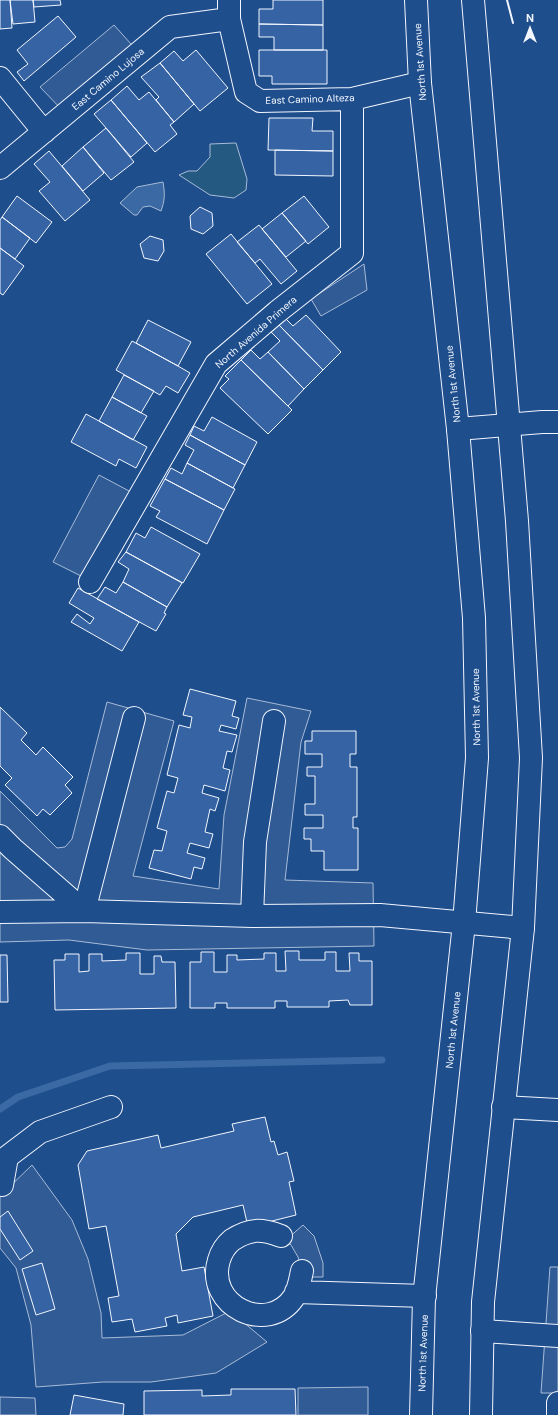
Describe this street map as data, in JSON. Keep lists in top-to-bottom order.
{
  "streets": {
    "main road": [
      "North 1st Avenue",
      "East Camino Lujosa",
      "East Camino Alteza",
      "North Avenida Primera"
    ]
  },
  "crossings": [
    ["North 1st Avenue", "East Camino Alteza"],
    ["East Camino Lujosa", "East Camino Alteza"],
    ["East Camino Alteza", "North Avenida Primera"]
  ],
  "north": "top"
}
